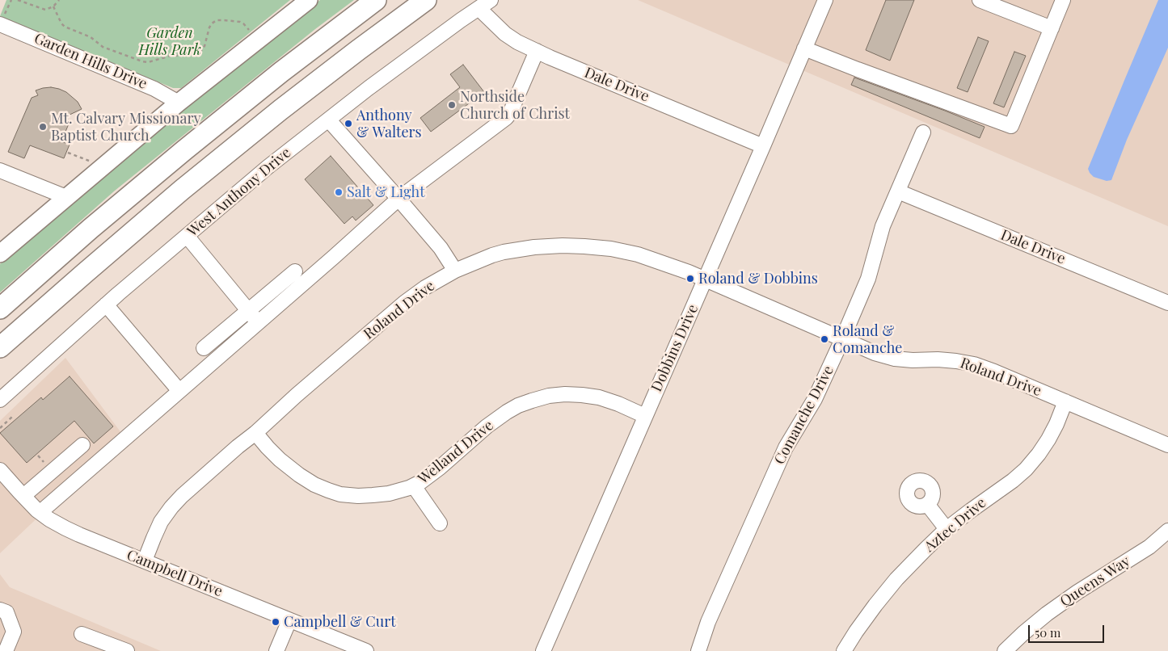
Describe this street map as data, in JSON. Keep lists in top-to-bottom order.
{
  "streets": {
    "street": [
      "Garden Hills Drive",
      "Dale Drive",
      "West Anthony Drive",
      "Roland Drive",
      "Dobbins Drive",
      "Comanche Drive",
      "Welland Drive",
      "Aztec Drive",
      "Campbell Drive",
      "Queens Way"
    ]
  },
  "crossings": [
    ["Dale Drive", "West Anthony Drive"],
    ["Dale Drive", "Dobbins Drive"],
    ["Dale Drive", "Comanche Drive"],
    ["Roland Drive", "Dobbins Drive"],
    ["Roland Drive", "Comanche Drive"],
    ["Roland Drive", "Welland Drive"],
    ["Roland Drive", "Aztec Drive"],
    ["Roland Drive", "Campbell Drive"],
    ["Dobbins Drive", "Welland Drive"]
  ],
  "parks": ["Garden Hills Park"],
  "places": [
    "Northside Church of Christ",
    "Anthony & Walters",
    "Mt. Calvary Missionary Baptist Church",
    "Salt & Light",
    "Roland & Dobbins",
    "Roland & Comanche",
    "Campbell & Curt"
  ],
  "scale_bar": "50 m"
}
